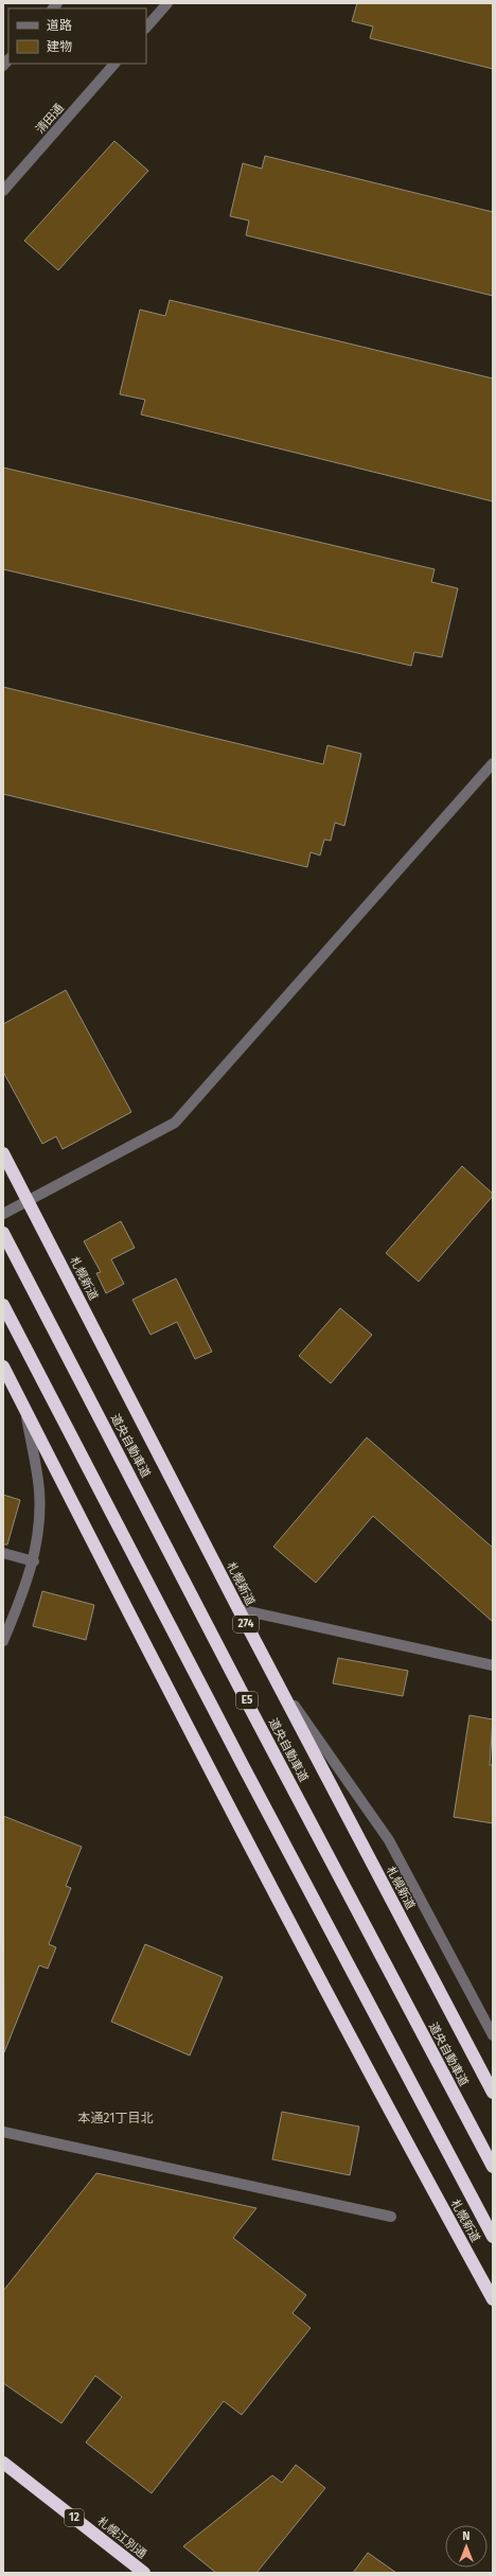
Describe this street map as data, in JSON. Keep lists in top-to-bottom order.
{
  "streets": {
    "highway": [
      "札幌新道",
      "道央自動車道",
      "274",
      "E5",
      "12",
      "札幌江別通"
    ],
    "street": ["清田通"]
  },
  "districts": ["本通21丁目北"],
  "legend": ["道路", "建物"],
  "north": "top"
}
